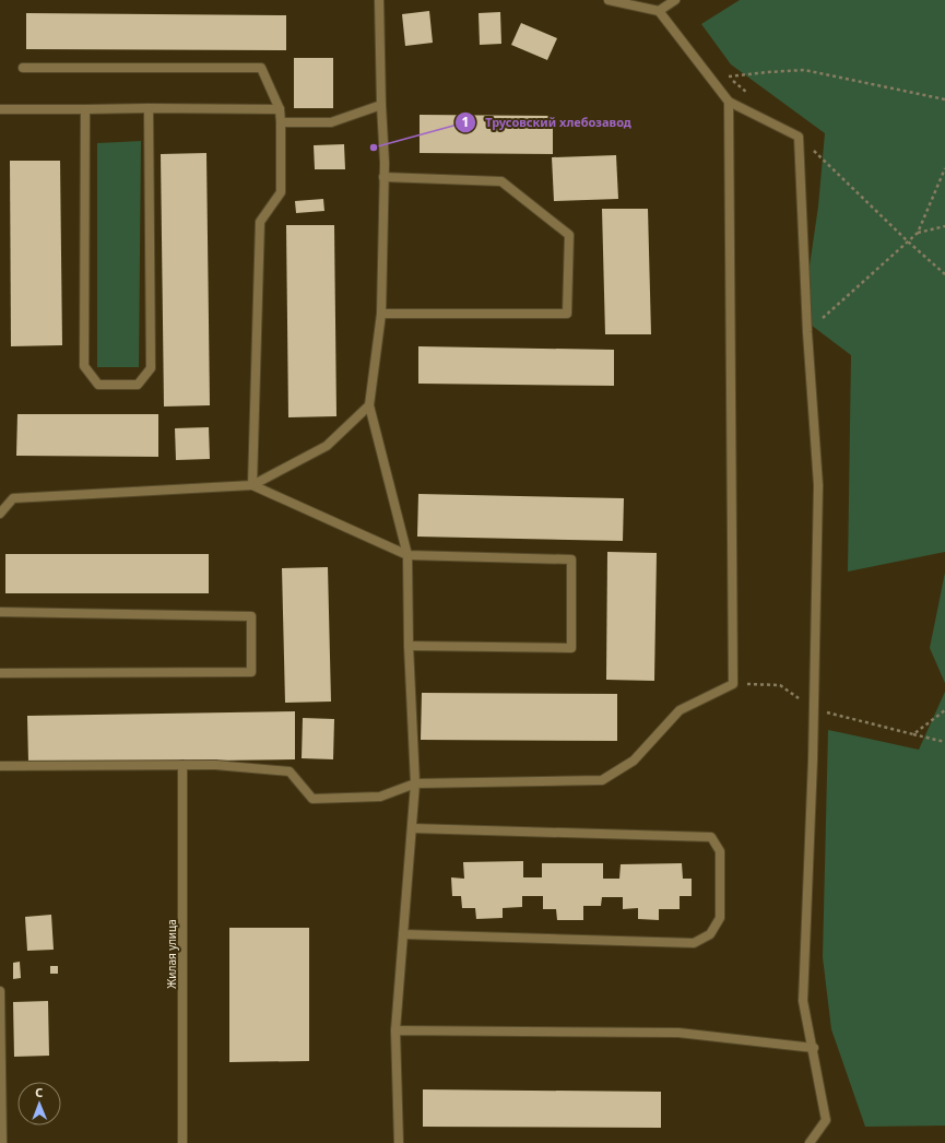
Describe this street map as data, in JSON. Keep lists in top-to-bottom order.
{
  "streets": {
    "street": ["Жилая улица"]
  },
  "places": ["Трусовский хлебозавод"],
  "north": "top"
}
